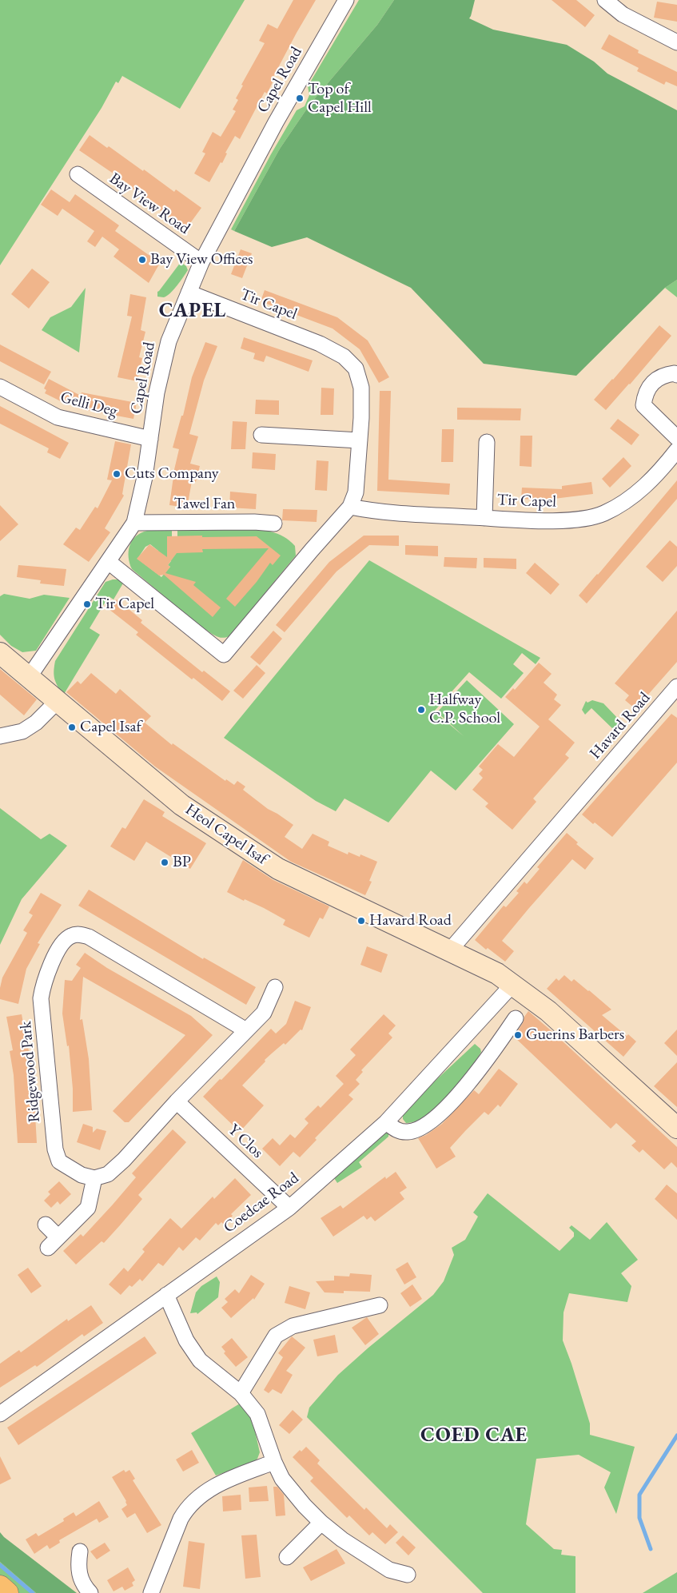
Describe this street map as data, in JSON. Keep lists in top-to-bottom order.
{
  "streets": {
    "street": [
      "Capel Road",
      "Bay View Road",
      "Tir Capel",
      "Gelli Deg",
      "Tawel Fan",
      "Havard Road",
      "Heol Capel Isaf",
      "Ridgewood Park",
      "Y Clos",
      "Coedcae Road"
    ]
  },
  "crossings": [
    ["Capel Road", "Bay View Road"],
    ["Capel Road", "Tir Capel"],
    ["Capel Road", "Gelli Deg"],
    ["Capel Road", "Tawel Fan"],
    ["Capel Road", "Heol Capel Isaf"],
    ["Havard Road", "Heol Capel Isaf"],
    ["Heol Capel Isaf", "Coedcae Road"],
    ["Y Clos", "Coedcae Road"]
  ],
  "districts": ["CAPEL", "COED CAE"],
  "places": [
    "Top of Capel Hill",
    "Bay View Offices",
    "Cuts Company",
    "Tir Capel",
    "Halfway C.P. School",
    "Capel Isaf",
    "BP",
    "Havard Road",
    "Guerins Barbers"
  ]
}
